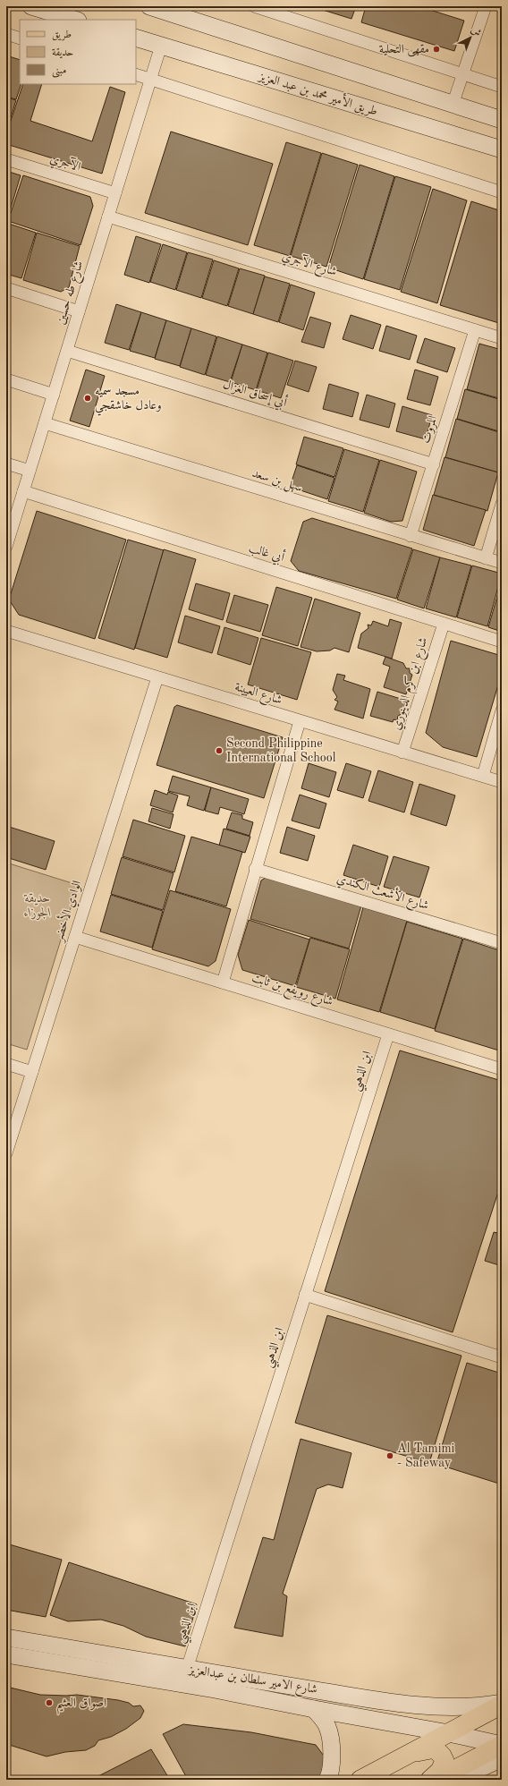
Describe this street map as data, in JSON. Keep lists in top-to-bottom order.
{
  "streets": {
    "street": [
      "طريق الأمير محمد بن عبد العزيز",
      "الآجري",
      "شارع الآجري",
      "شارع طه حسين",
      "أبي إسحاق الغزال",
      "المروت",
      "سهل بن سعد",
      "أبي غالب",
      "شارع ابن كرم الدينوري",
      "شارع العيينة",
      "شارع الأشعث الكندي",
      "الوادي الأخضر",
      "شارع رويفع بن ثابت",
      "ابن الذهبي",
      "شارع الامير سلطان بن عبدالعزيز"
    ]
  },
  "crossings": [
    ["طريق الأمير محمد بن عبد العزيز", "شارع طه حسين"],
    ["الآجري", "شارع طه حسين"],
    ["شارع الآجري", "شارع طه حسين"],
    ["شارع الآجري", "المروت"],
    ["شارع طه حسين", "أبي إسحاق الغزال"],
    ["شارع طه حسين", "سهل بن سعد"],
    ["شارع طه حسين", "أبي غالب"],
    ["أبي إسحاق الغزال", "المروت"],
    ["المروت", "سهل بن سعد"],
    ["أبي غالب", "شارع ابن كرم الدينوري"],
    ["شارع ابن كرم الدينوري", "شارع العيينة"],
    ["شارع العيينة", "الوادي الأخضر"],
    ["الوادي الأخضر", "شارع رويفع بن ثابت"],
    ["شارع رويفع بن ثابت", "ابن الذهبي"],
    ["ابن الذهبي", "شارع الامير سلطان بن عبدالعزيز"]
  ],
  "parks": ["حديقة الجوزاء"],
  "places": [
    "مقهى التحلية",
    "مسجد سميه وعادل خاشقجي",
    "Second Philippine International School",
    "Al Tamimi - Safeway",
    "اصواق العثيم"
  ],
  "legend": ["طريق", "حديقة", "مبنى"],
  "north": "top right"
}
